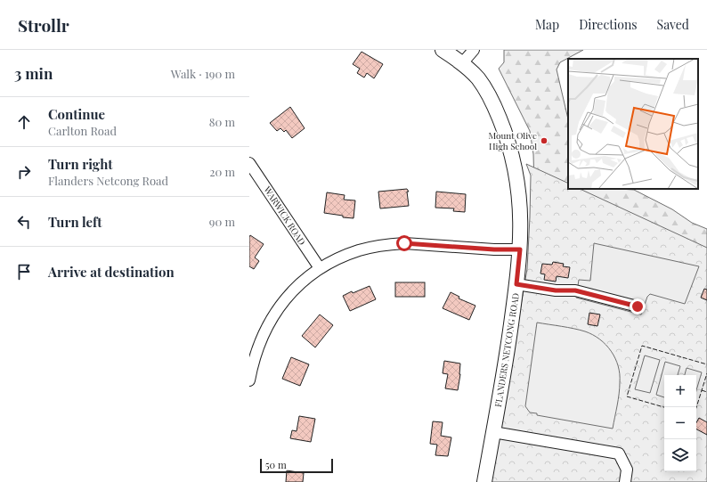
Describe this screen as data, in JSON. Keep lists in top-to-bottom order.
{
  "streets": {
    "main road": ["FLANDERS NETCONG ROAD"],
    "street": ["WARWICK ROAD"]
  },
  "places": ["Mount Olive High School"],
  "scale_bar": "50 m",
  "page": {
    "header": "Strollr",
    "nav": ["Map", "Directions", "Saved"],
    "heading": ["3 min", "Walk · 190 m"],
    "list": [
      ["Continue", "Carlton Road", "80 m"],
      ["Turn right", "Flanders Netcong Road", "20 m"],
      ["Turn left", "90 m"],
      "Arrive at destination"
    ],
    "map_buttons": ["+", "−"],
    "scale": "50 m"
  }
}
